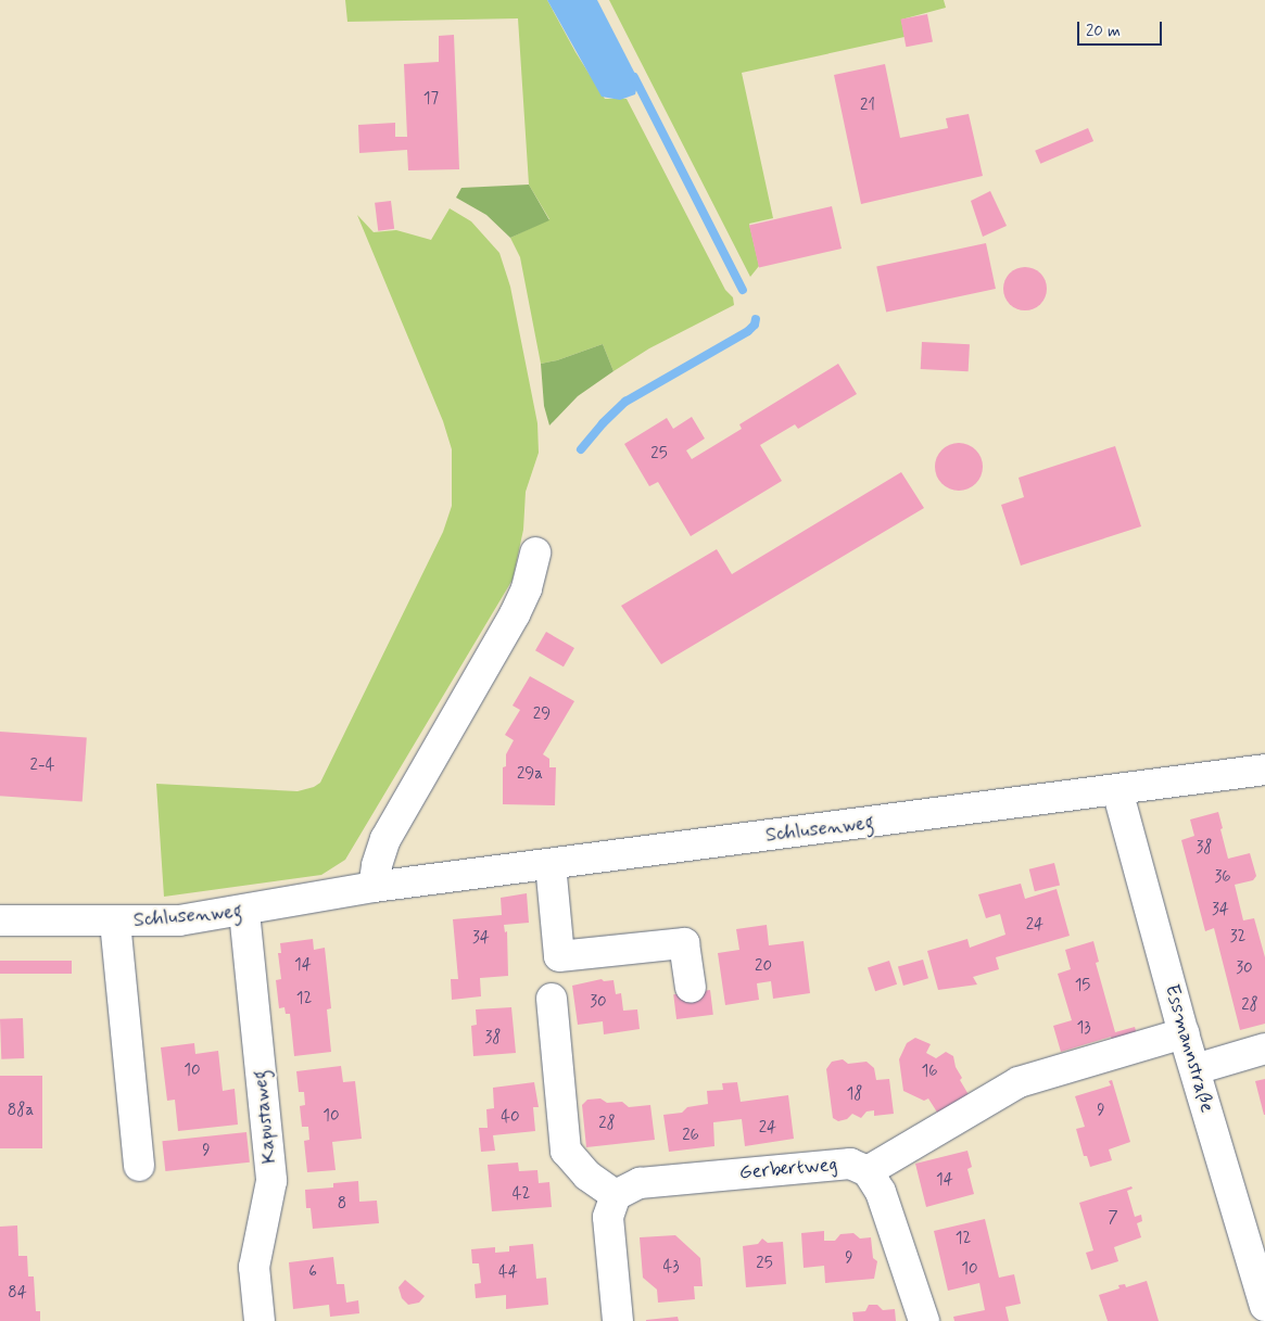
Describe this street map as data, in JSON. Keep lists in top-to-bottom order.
{
  "streets": {
    "street": [
      "Schlusenweg",
      "Essmannstraße",
      "Kapustaweg",
      "Gerbertweg"
    ]
  },
  "crossings": [
    ["Schlusenweg", "Essmannstraße"],
    ["Schlusenweg", "Kapustaweg"]
  ],
  "house_numbers": [
    "17",
    "21",
    "25",
    "29",
    "2-4",
    "29a",
    "38",
    "36",
    "34",
    "24",
    "32",
    "34",
    "14",
    "20",
    "30",
    "15",
    "12",
    "30",
    "28",
    "13",
    "38",
    "10",
    "16",
    "18",
    "88a",
    "9",
    "10",
    "40",
    "28",
    "24",
    "26",
    "9",
    "14",
    "42",
    "8",
    "7",
    "12",
    "9",
    "25",
    "43",
    "10",
    "6",
    "44",
    "84"
  ],
  "scale_bar": "20 m"
}
